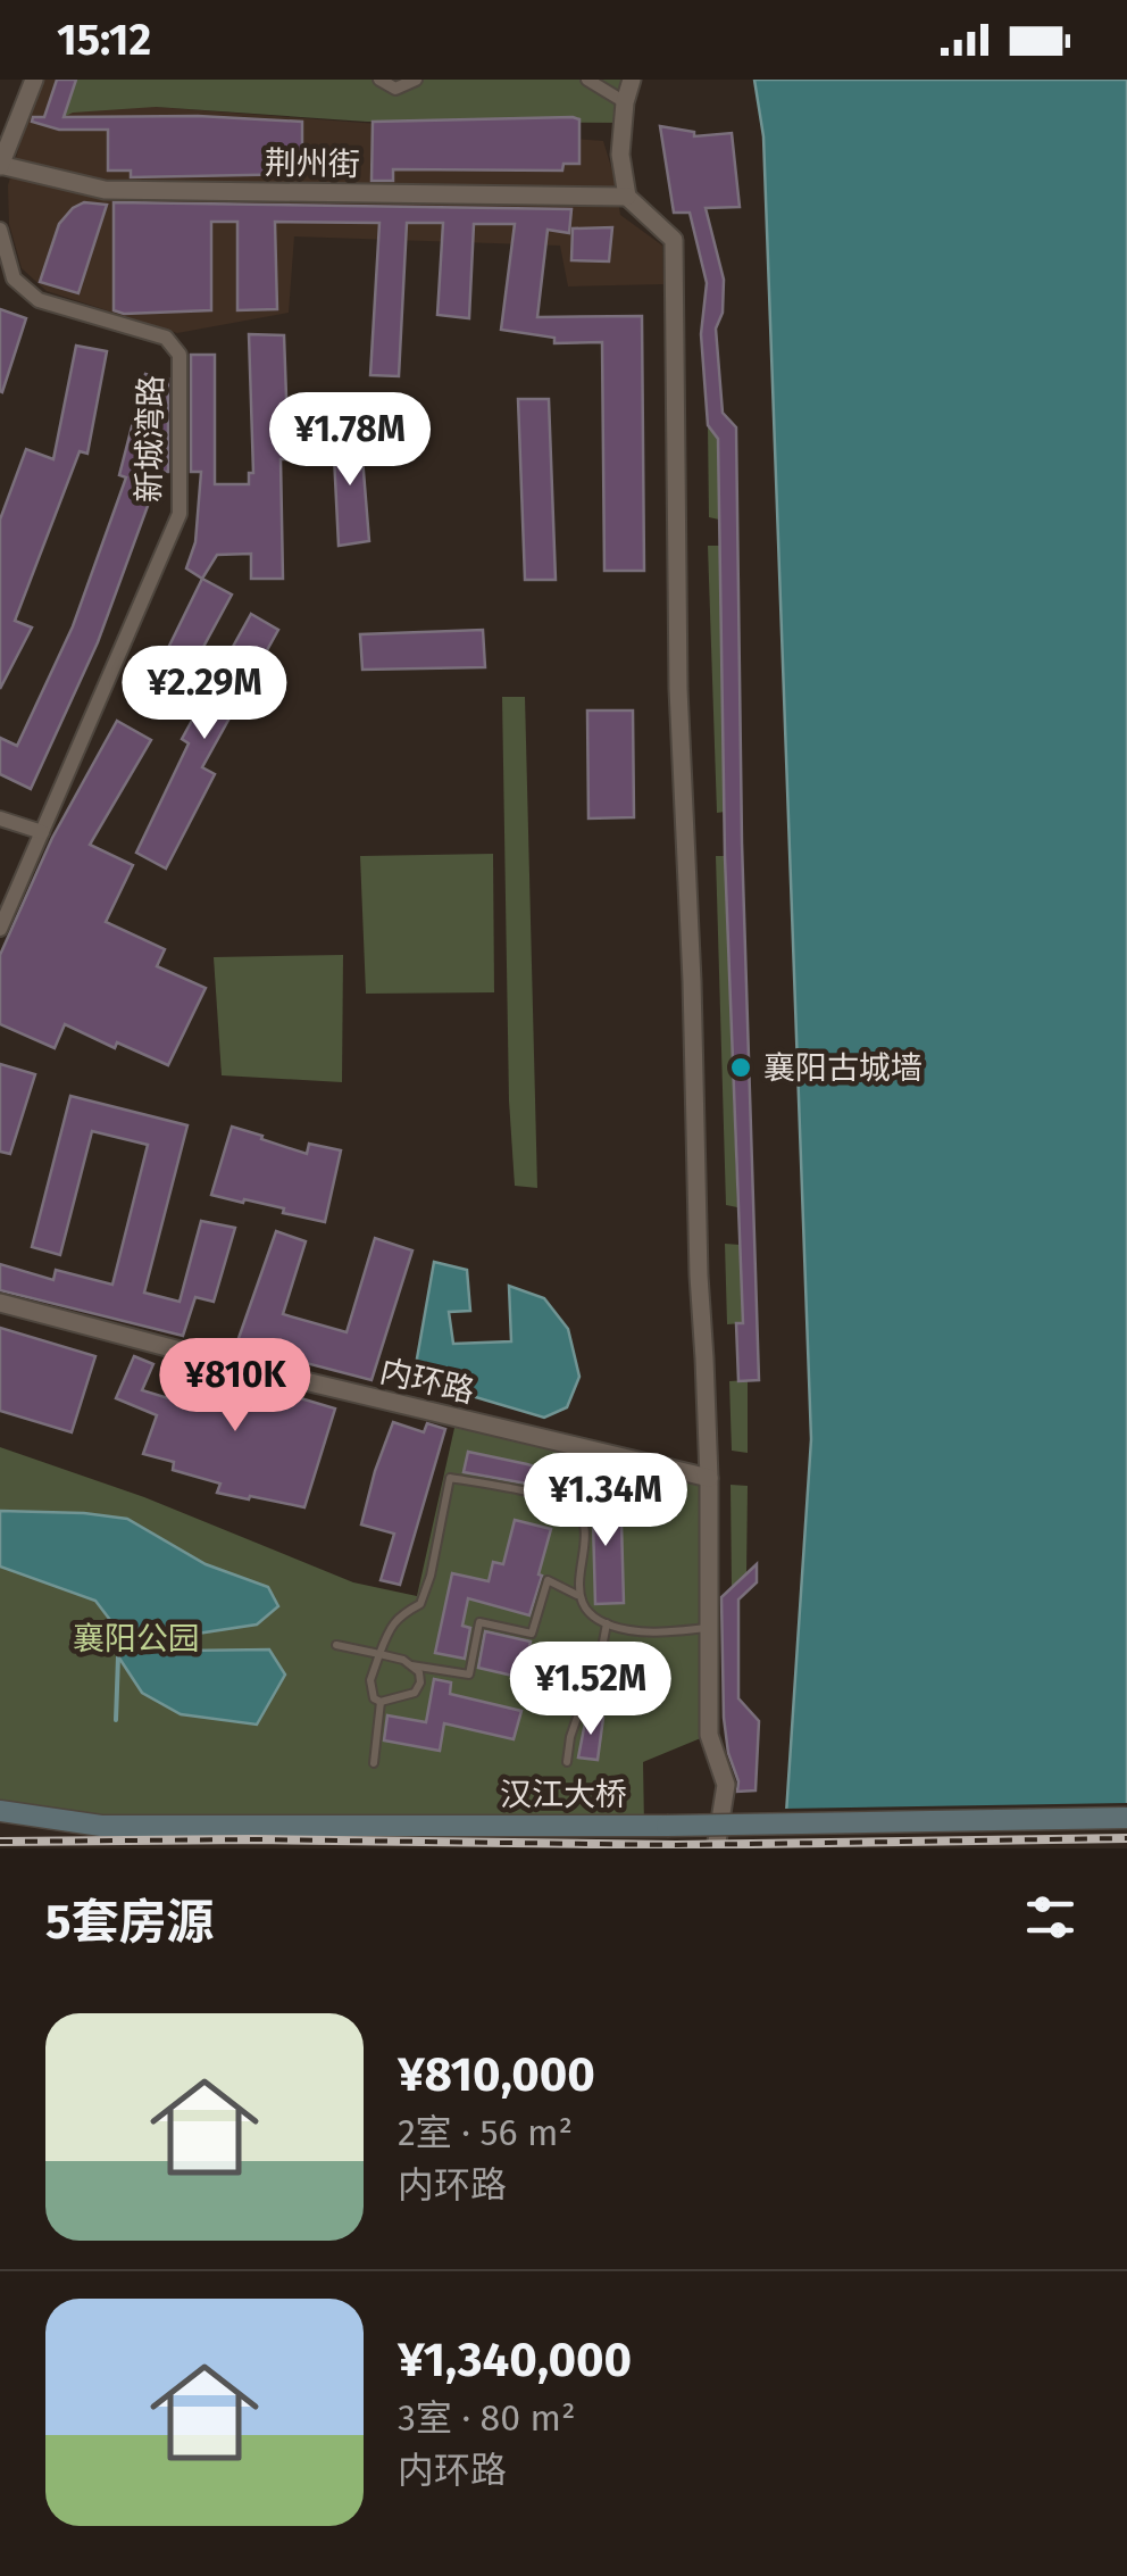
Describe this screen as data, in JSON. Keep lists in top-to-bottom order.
{
  "streets": {
    "main road": ["汉江大桥"],
    "street": ["荆州街", "新城湾路", "内环路"]
  },
  "parks": ["襄阳公园"],
  "places": ["襄阳古城墙"],
  "page": {
    "status": "15:12",
    "price": [
      "¥1.78M",
      "¥2.29M",
      "¥810K",
      "¥1.34M",
      "¥1.52M"
    ],
    "heading": "5套房源",
    "list": [
      {
        "name": "¥810,000",
        "note": "2室 · 56 m² · 内环路"
      },
      {
        "name": "¥1,340,000",
        "note": "3室 · 80 m² · 内环路"
      }
    ]
  }
}
